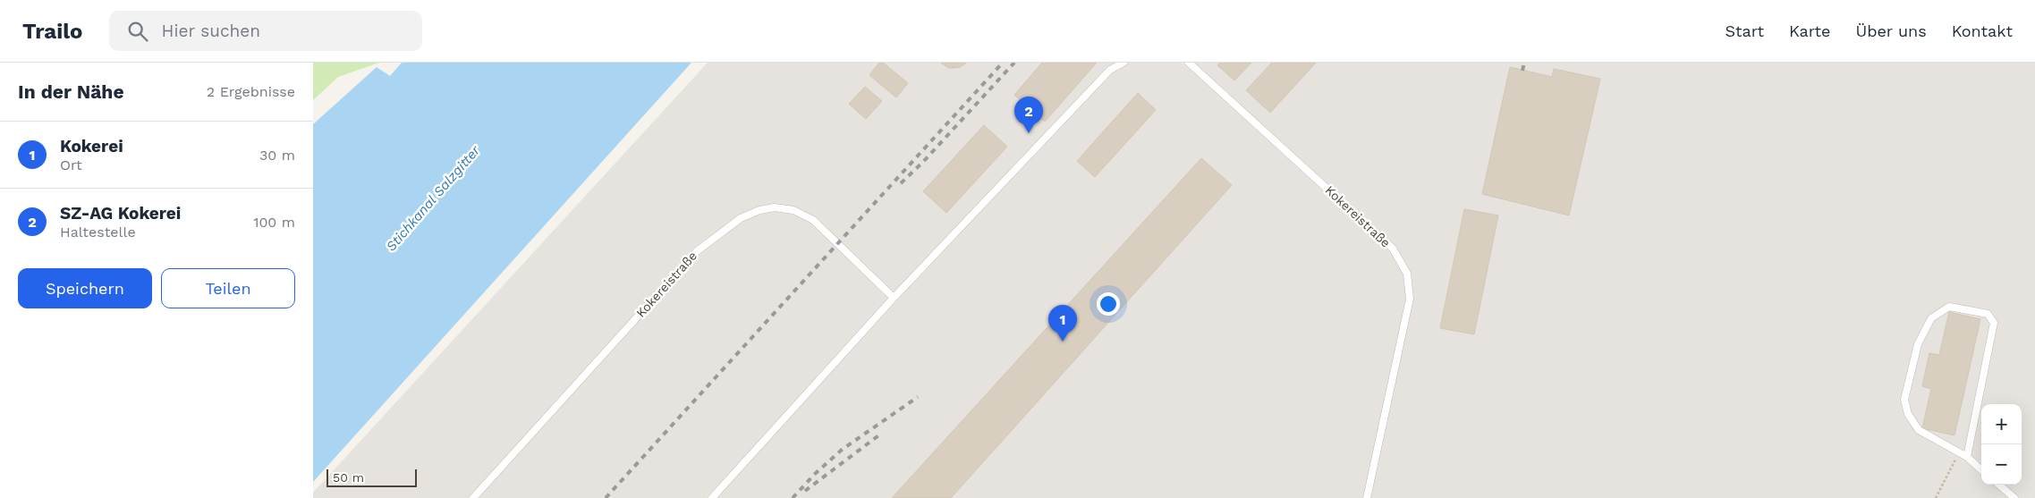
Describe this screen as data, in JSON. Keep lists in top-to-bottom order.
{
  "streets": {
    "lane": ["Kokereistraße"]
  },
  "water": ["Stichkanal Salzgitter"],
  "scale_bar": "50 m",
  "page": {
    "header": "Trailo",
    "search": "Hier suchen",
    "nav": [
      "Start",
      "Karte",
      "Über uns",
      "Kontakt"
    ],
    "heading": ["In der Nähe", "2 Ergebnisse"],
    "pins": ["2", "1"],
    "list": [
      {
        "mark": "1",
        "name": "Kokerei",
        "note": "Ort",
        "value": "30 m"
      },
      {
        "mark": "2",
        "name": "SZ-AG Kokerei",
        "note": "Haltestelle",
        "value": "100 m"
      }
    ],
    "buttons": ["Speichern", "Teilen"],
    "map_buttons": ["+", "−"],
    "scale": "50 m"
  }
}
